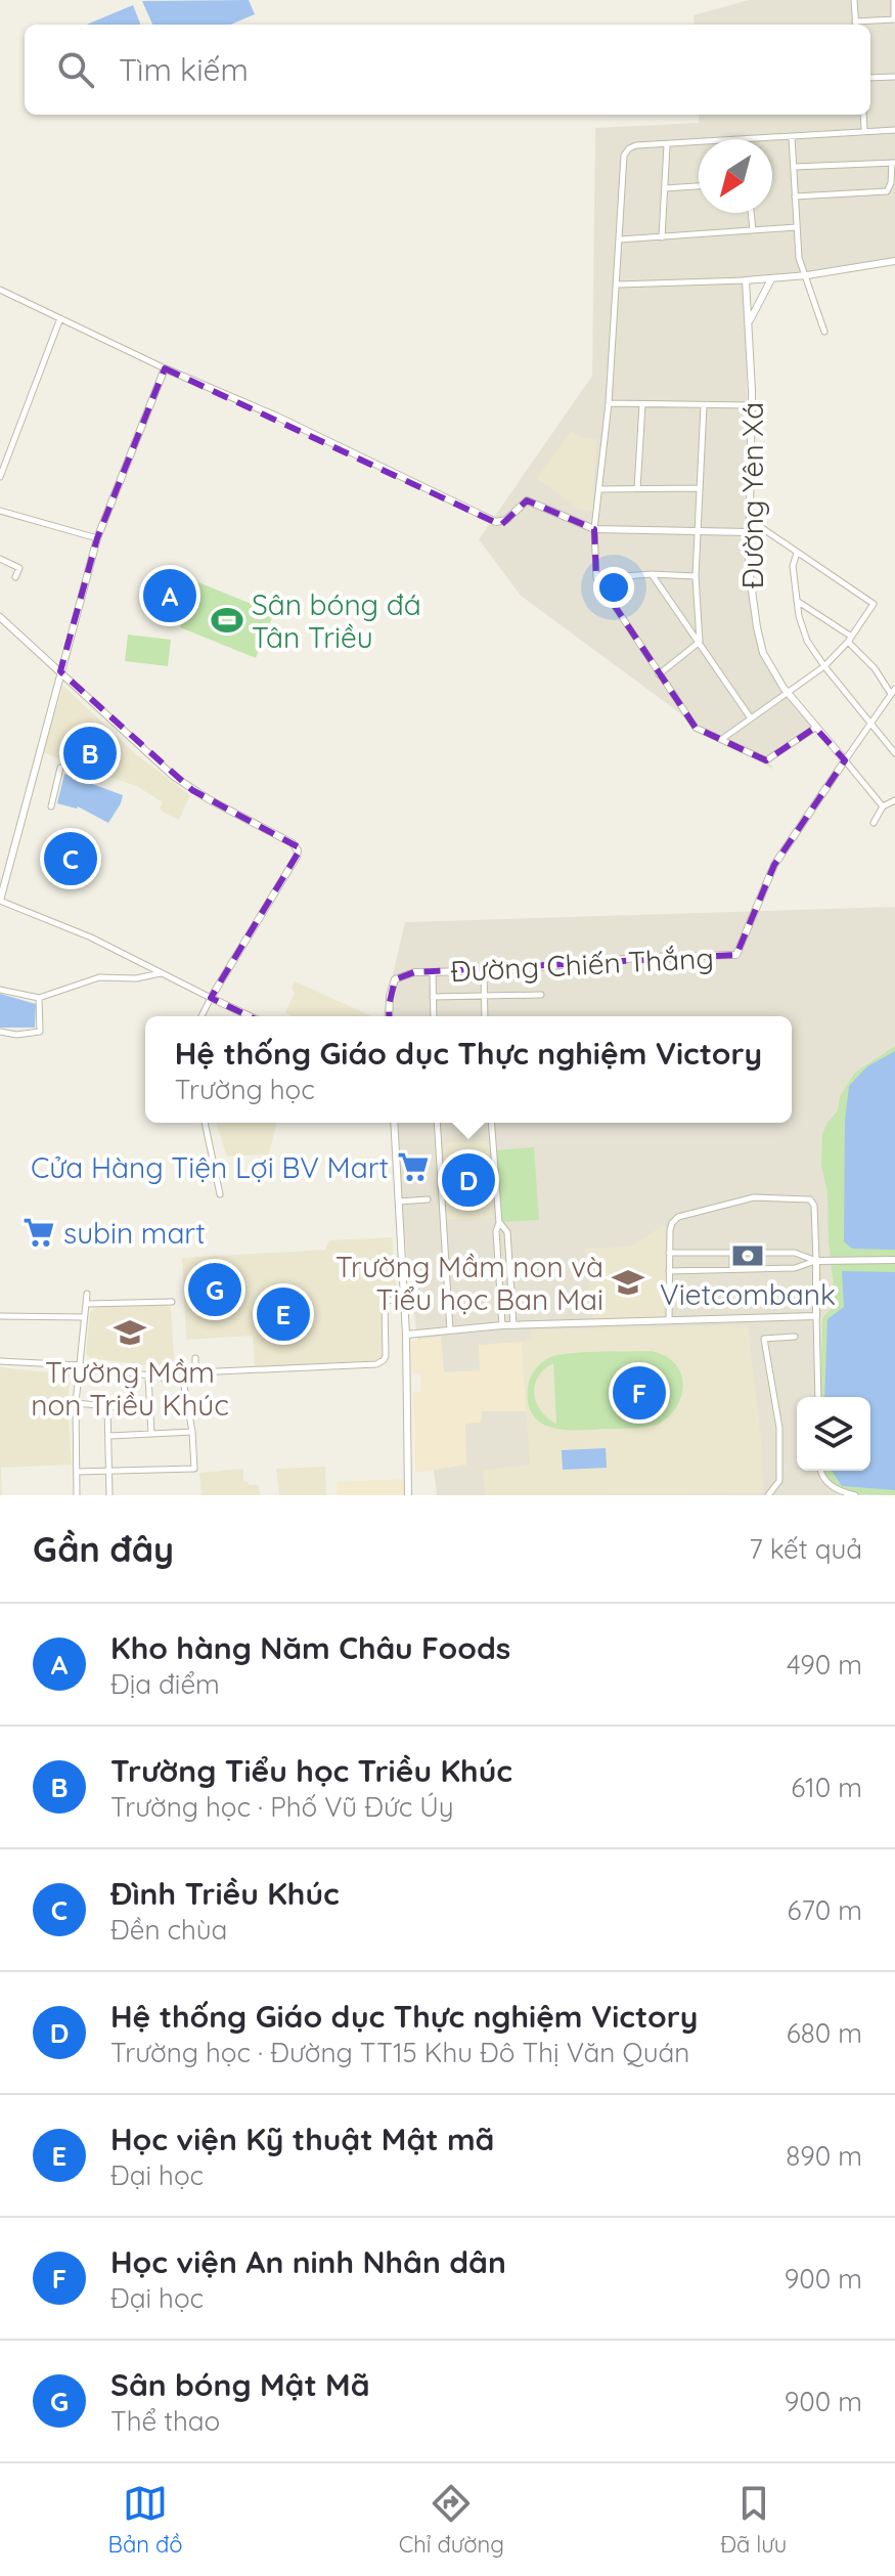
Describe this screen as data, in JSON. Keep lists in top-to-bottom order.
{
  "streets": {
    "street": ["Đường Yên Xá", "Đường Chiến Thắng"]
  },
  "crossings": [
    ["Đường Yên Xá", "Đường Chiến Thắng"]
  ],
  "places": {
    "sports": ["Sân bóng đá Tân Triều"],
    "supermarket": ["Cửa Hàng Tiện Lợi BV Mart", "subin mart"],
    "bank": ["Vietcombank"],
    "school or university": ["Trường Mầm non và Tiểu học Ban Mai", "Trường Mầm non Triều Khúc"]
  },
  "north": "bottom left",
  "page": {
    "search": "Tìm kiếm",
    "pins": [
      "A",
      "B",
      "C",
      "D",
      "G",
      "E",
      "F"
    ],
    "popup": ["Hệ thống Giáo dục Thực nghiệm Victory", "Trường học"],
    "heading": ["Gần đây", "7 kết quả"],
    "list": [
      {
        "mark": "A",
        "name": "Kho hàng Năm Châu Foods",
        "note": "Địa điểm",
        "value": "490 m"
      },
      {
        "mark": "B",
        "name": "Trường Tiểu học Triều Khúc",
        "note": "Trường học · Phố Vũ Đức Úy",
        "value": "610 m"
      },
      {
        "mark": "C",
        "name": "Đình Triều Khúc",
        "note": "Đền chùa",
        "value": "670 m"
      },
      {
        "mark": "D",
        "name": "Hệ thống Giáo dục Thực nghiệm Victory",
        "note": "Trường học · Đường TT15 Khu Đô Thị Văn Quán",
        "value": "680 m"
      },
      {
        "mark": "E",
        "name": "Học viện Kỹ thuật Mật mã",
        "note": "Đại học",
        "value": "890 m"
      },
      {
        "mark": "F",
        "name": "Học viện An ninh Nhân dân",
        "note": "Đại học",
        "value": "900 m"
      },
      {
        "mark": "G",
        "name": "Sân bóng Mật Mã",
        "note": "Thể thao",
        "value": "900 m"
      }
    ],
    "nav": ["Bản đồ", "Chỉ đường", "Đã lưu"]
  }
}
